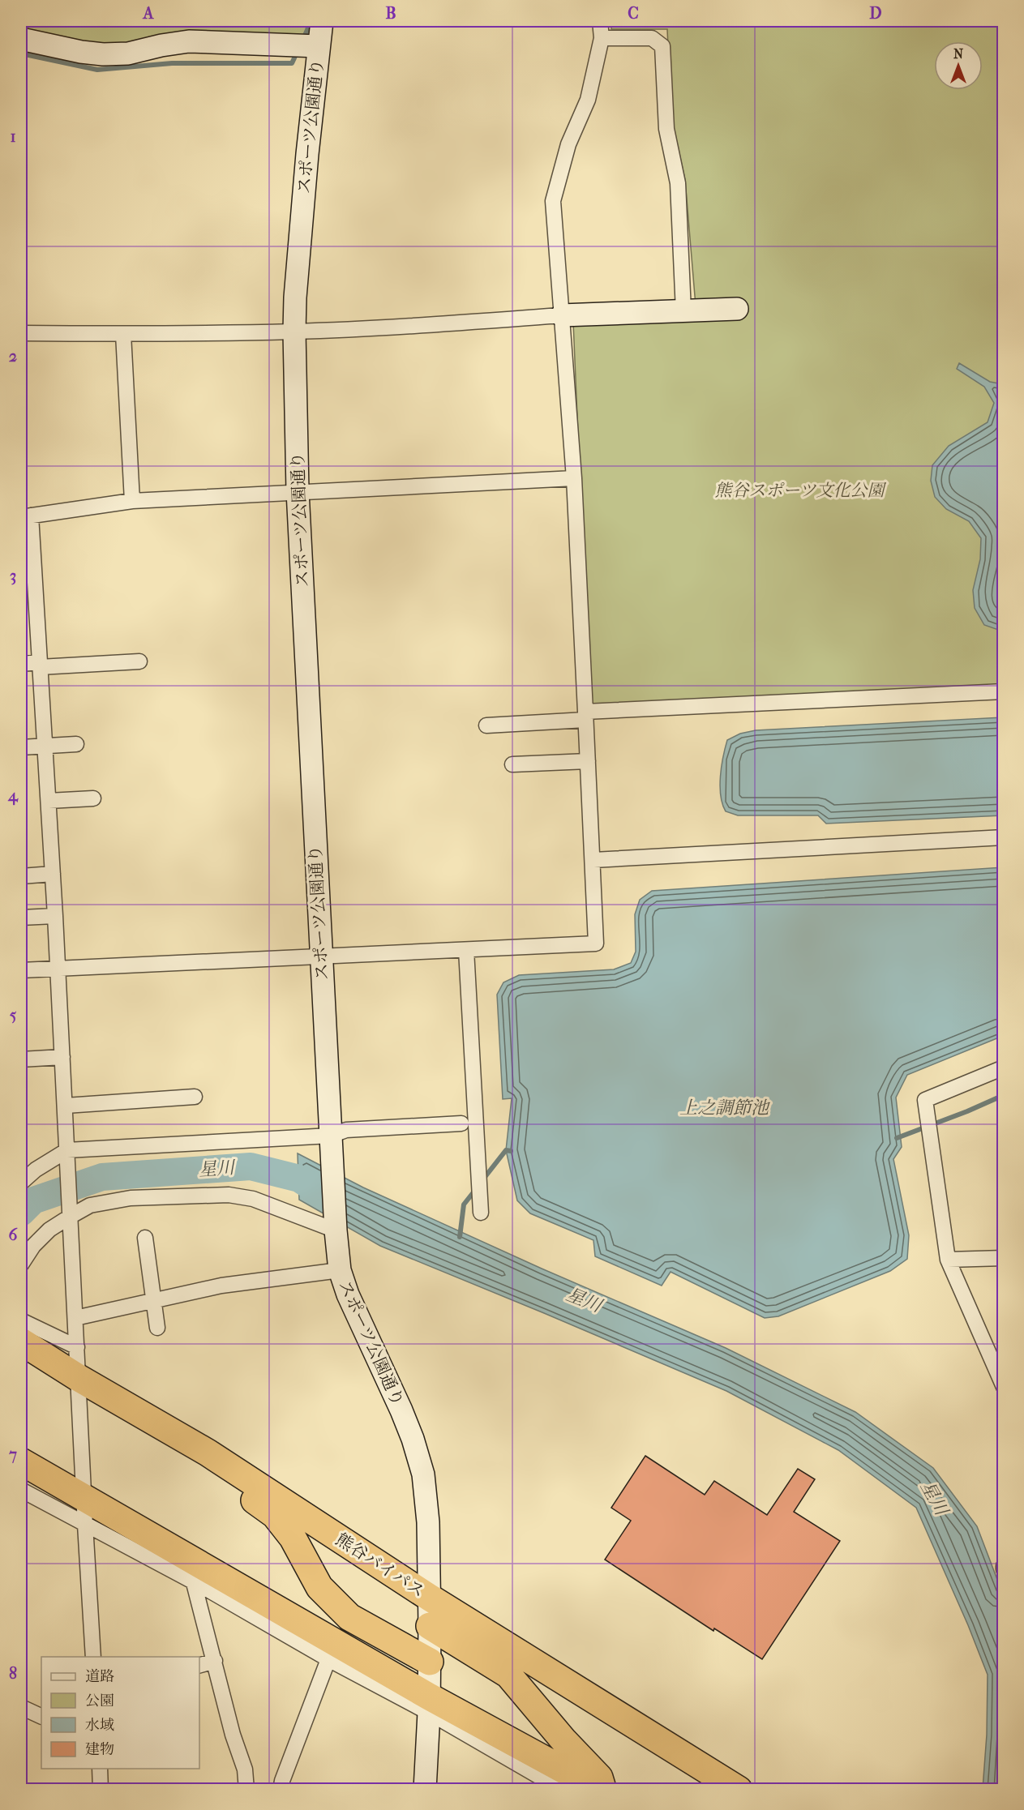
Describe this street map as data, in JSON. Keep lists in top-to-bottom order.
{
  "streets": {
    "highway": ["熊谷バイパス"],
    "street": ["スポーツ公園通り"]
  },
  "crossings": [
    ["スポーツ公園通り", "熊谷バイパス"]
  ],
  "water": ["上之調節池", "星川"],
  "parks": ["熊谷スポーツ文化公園"],
  "legend": [
    "道路",
    "公園",
    "水域",
    "建物"
  ],
  "north": "top",
  "grid": {
    "columns": [
      "A",
      "B",
      "C",
      "D"
    ],
    "rows": [
      "1",
      "2",
      "3",
      "4",
      "5",
      "6",
      "7",
      "8"
    ]
  }
}
